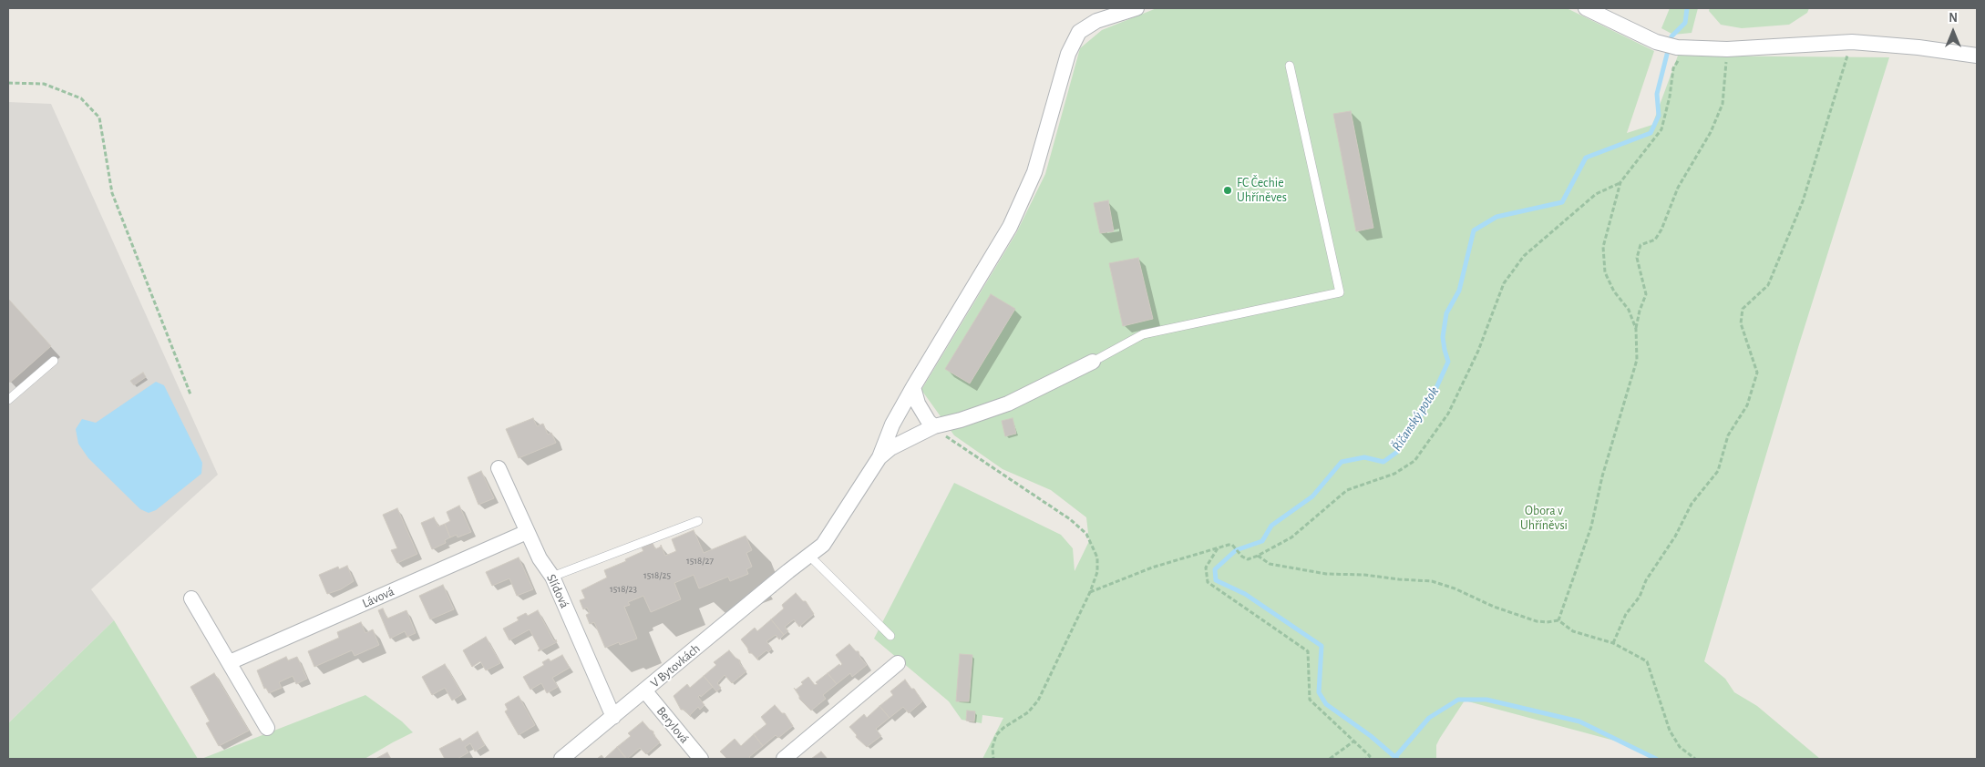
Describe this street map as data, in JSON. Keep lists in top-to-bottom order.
{
  "streets": {
    "street": [
      "Slídová",
      "Lávová",
      "V Bytovkách",
      "Berylová"
    ]
  },
  "crossings": [
    ["Slídová", "Lávová"],
    ["Slídová", "V Bytovkách"],
    ["V Bytovkách", "Berylová"]
  ],
  "water": ["Říčanský potok"],
  "parks": ["Obora v Uhříněvsi"],
  "places": ["FC Čechie Uhříněves"],
  "house_numbers": ["1518/27", "1518/25", "1518/23"],
  "north": "top"
}
